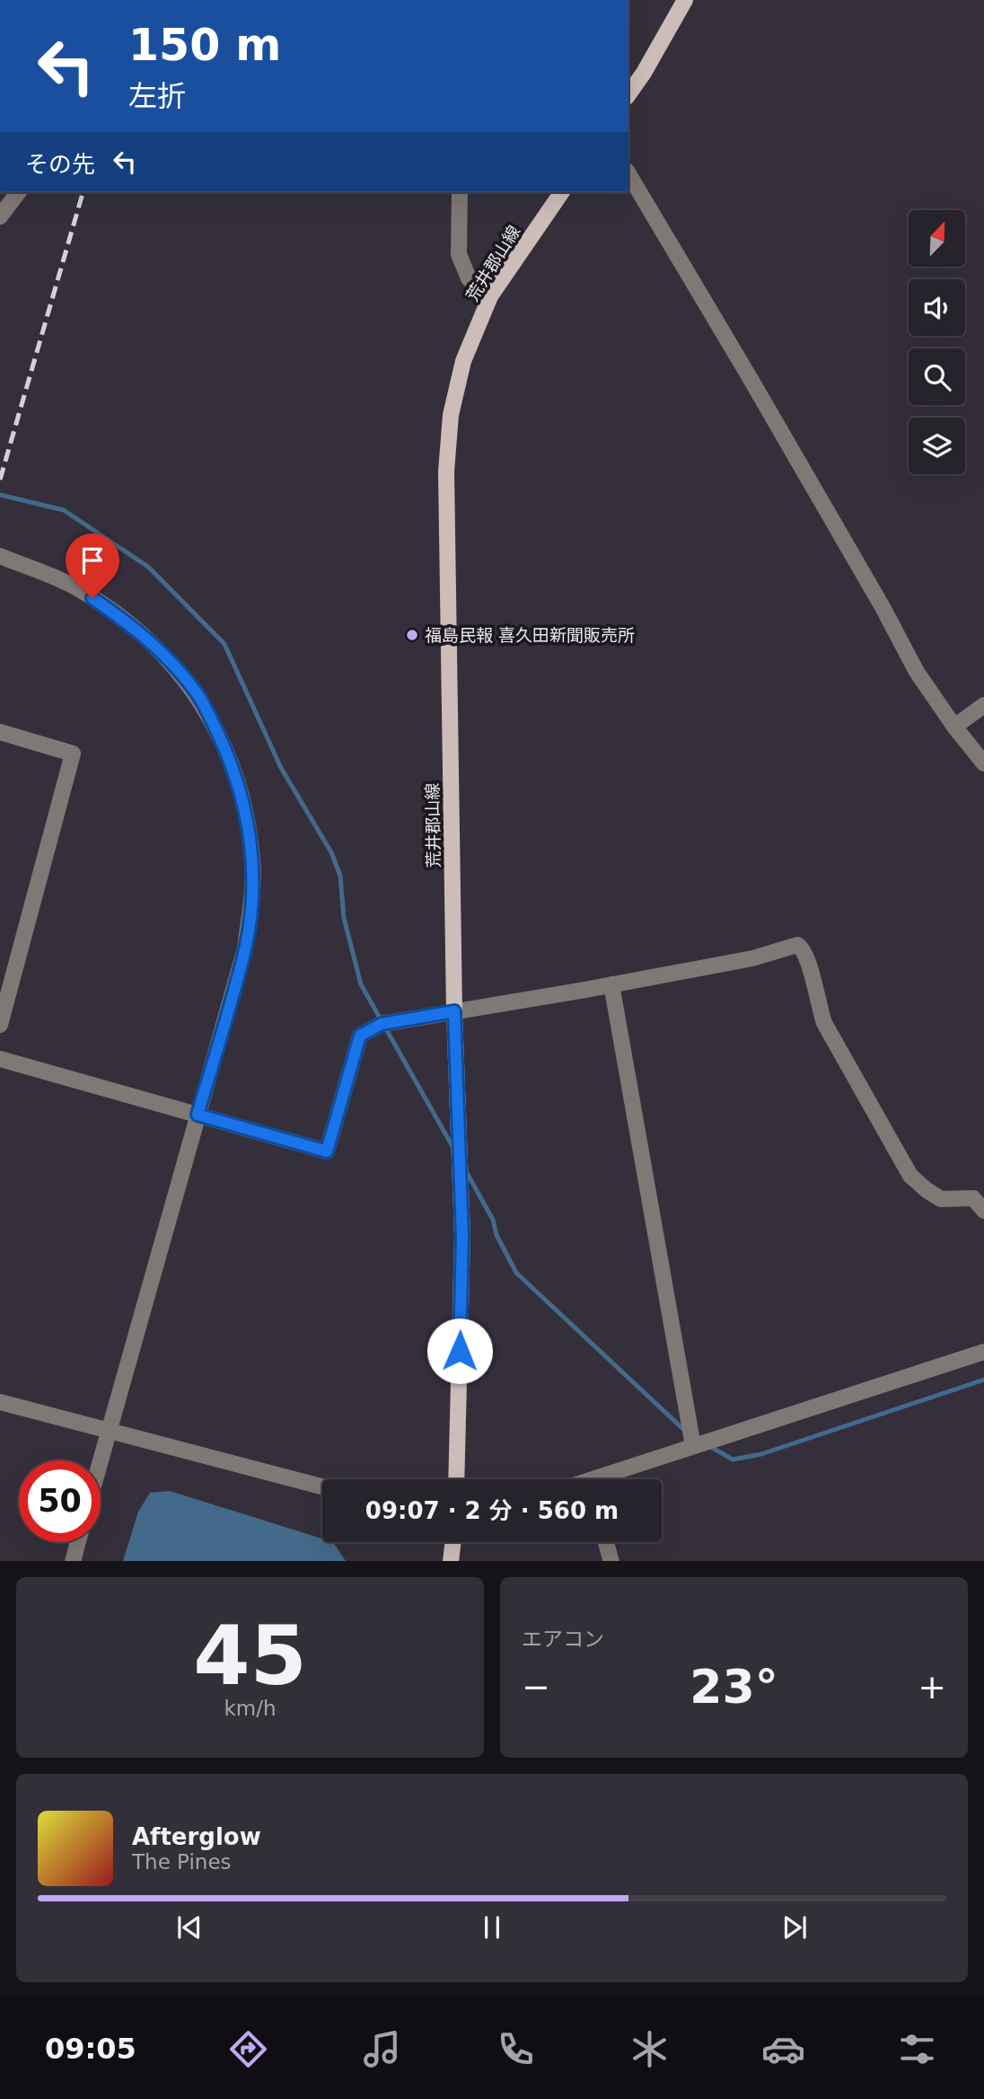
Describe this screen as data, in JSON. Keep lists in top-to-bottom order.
{
  "streets": {
    "main road": ["荒井郡山線"]
  },
  "places": ["福島民報 喜久田新聞販売所"],
  "north": "top right",
  "page": {
    "turn": ["150 m", "左折"],
    "then": "その先",
    "limit": "50",
    "trip": "09:07 · 2 分 · 560 m",
    "tile": [
      ["45", "km/h"],
      "エアコン"
    ],
    "heat": ["−", "23°", "+"],
    "song": ["Afterglow", "The Pines"],
    "tabs": "09:05"
  }
}
